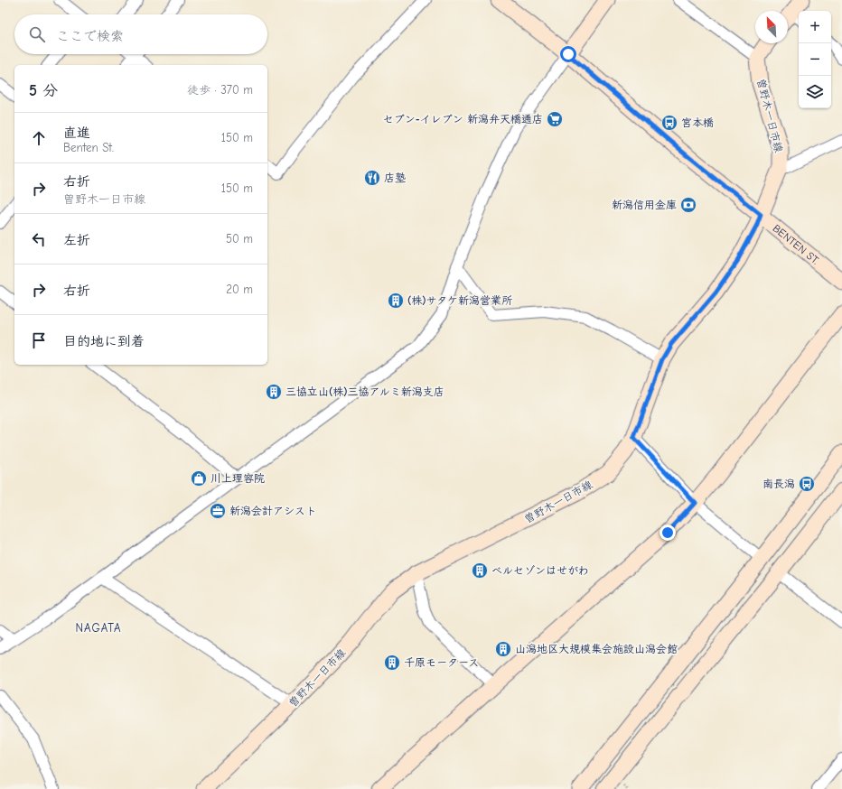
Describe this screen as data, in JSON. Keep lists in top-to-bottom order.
{
  "streets": {
    "main road": ["曽野木一日市線", "BENTEN ST."]
  },
  "crossings": [
    ["曽野木一日市線", "BENTEN ST."]
  ],
  "districts": ["NAGATA"],
  "places": {
    "supermarket": ["セブン-イレブン 新潟弁天橋通店"],
    "bus stop": ["宮本橋", "南長潟"],
    "restaurant": ["店塾"],
    "bank": ["新潟信用金庫"],
    "building": [
      "(株)サタケ新潟営業所",
      "三協立山(株)三協アルミ新潟支店",
      "ベルセゾンはせがわ",
      "山潟地区大規模集会施設山潟会館",
      "千原モータース"
    ],
    "shop": ["川上理容院"],
    "office": ["新潟会計アシスト"]
  },
  "north": "top left",
  "page": {
    "map_buttons": ["+", "−"],
    "search": "ここで検索",
    "heading": ["5 分", "徒歩 · 370 m"],
    "list": [
      ["直進", "Benten St.", "150 m"],
      ["右折", "曽野木一日市線", "150 m"],
      ["左折", "50 m"],
      ["右折", "20 m"],
      "目的地に到着"
    ]
  }
}
